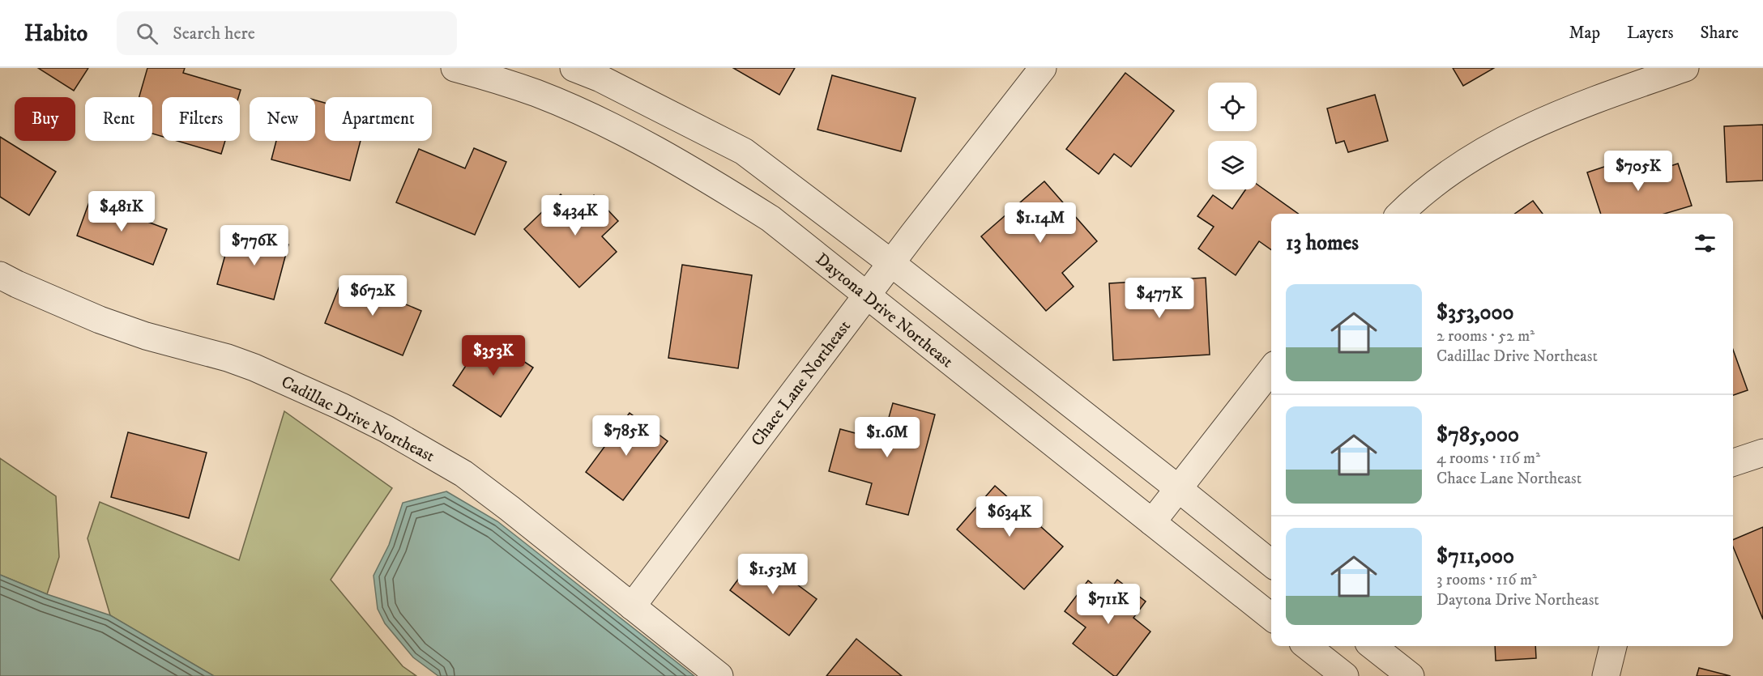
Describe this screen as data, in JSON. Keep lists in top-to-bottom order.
{
  "streets": {
    "street": ["Daytona Drive Northeast", "Chace Lane Northeast", "Cadillac Drive Northeast"]
  },
  "crossings": [
    ["Daytona Drive Northeast", "Chace Lane Northeast"],
    ["Chace Lane Northeast", "Cadillac Drive Northeast"]
  ],
  "page": {
    "header": "Habito",
    "search": "Search here",
    "nav": ["Map", "Layers", "Share"],
    "chip": [
      "Buy",
      "Rent",
      "Filters",
      "New",
      "Apartment"
    ],
    "price": [
      "$705K",
      "$481K",
      "$434K",
      "$1.14M",
      "$776K",
      "$672K",
      "$477K",
      "$353K",
      "$785K",
      "$1.6M",
      "$634K",
      "$1.53M",
      "$711K"
    ],
    "heading": "13 homes",
    "list": [
      {
        "name": "$353,000",
        "note": "2 rooms · 52 m² · Cadillac Drive Northeast"
      },
      {
        "name": "$785,000",
        "note": "4 rooms · 116 m² · Chace Lane Northeast"
      },
      {
        "name": "$711,000",
        "note": "3 rooms · 116 m² · Daytona Drive Northeast"
      }
    ]
  }
}
